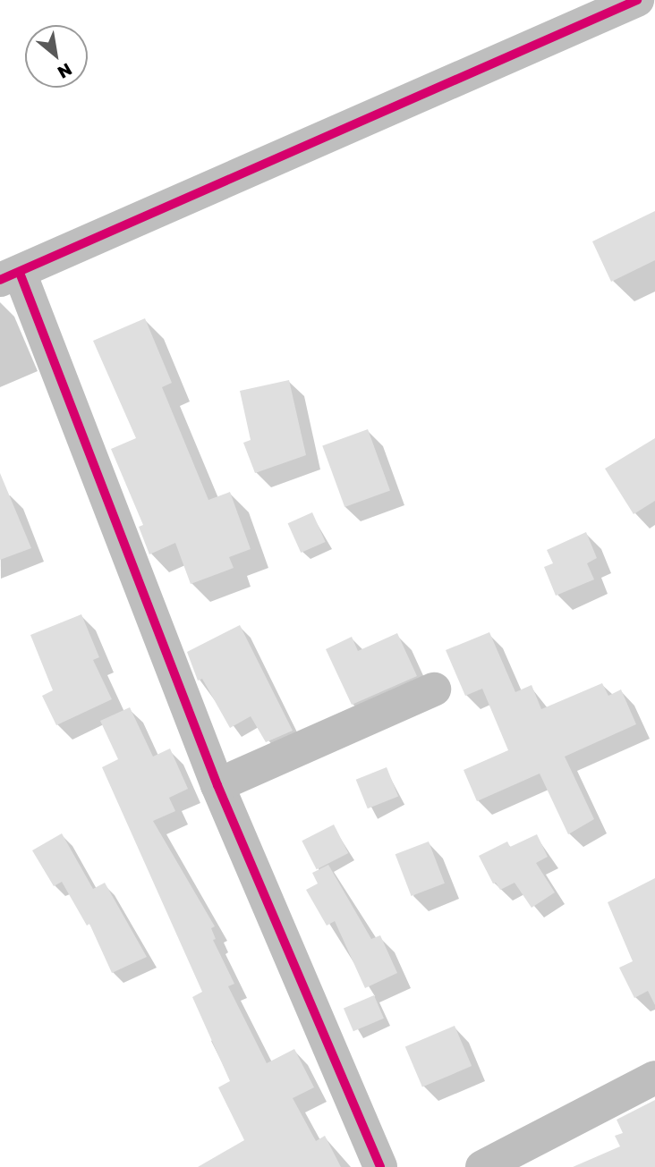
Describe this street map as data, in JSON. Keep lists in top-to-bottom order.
{
  "north": "bottom right"
}
